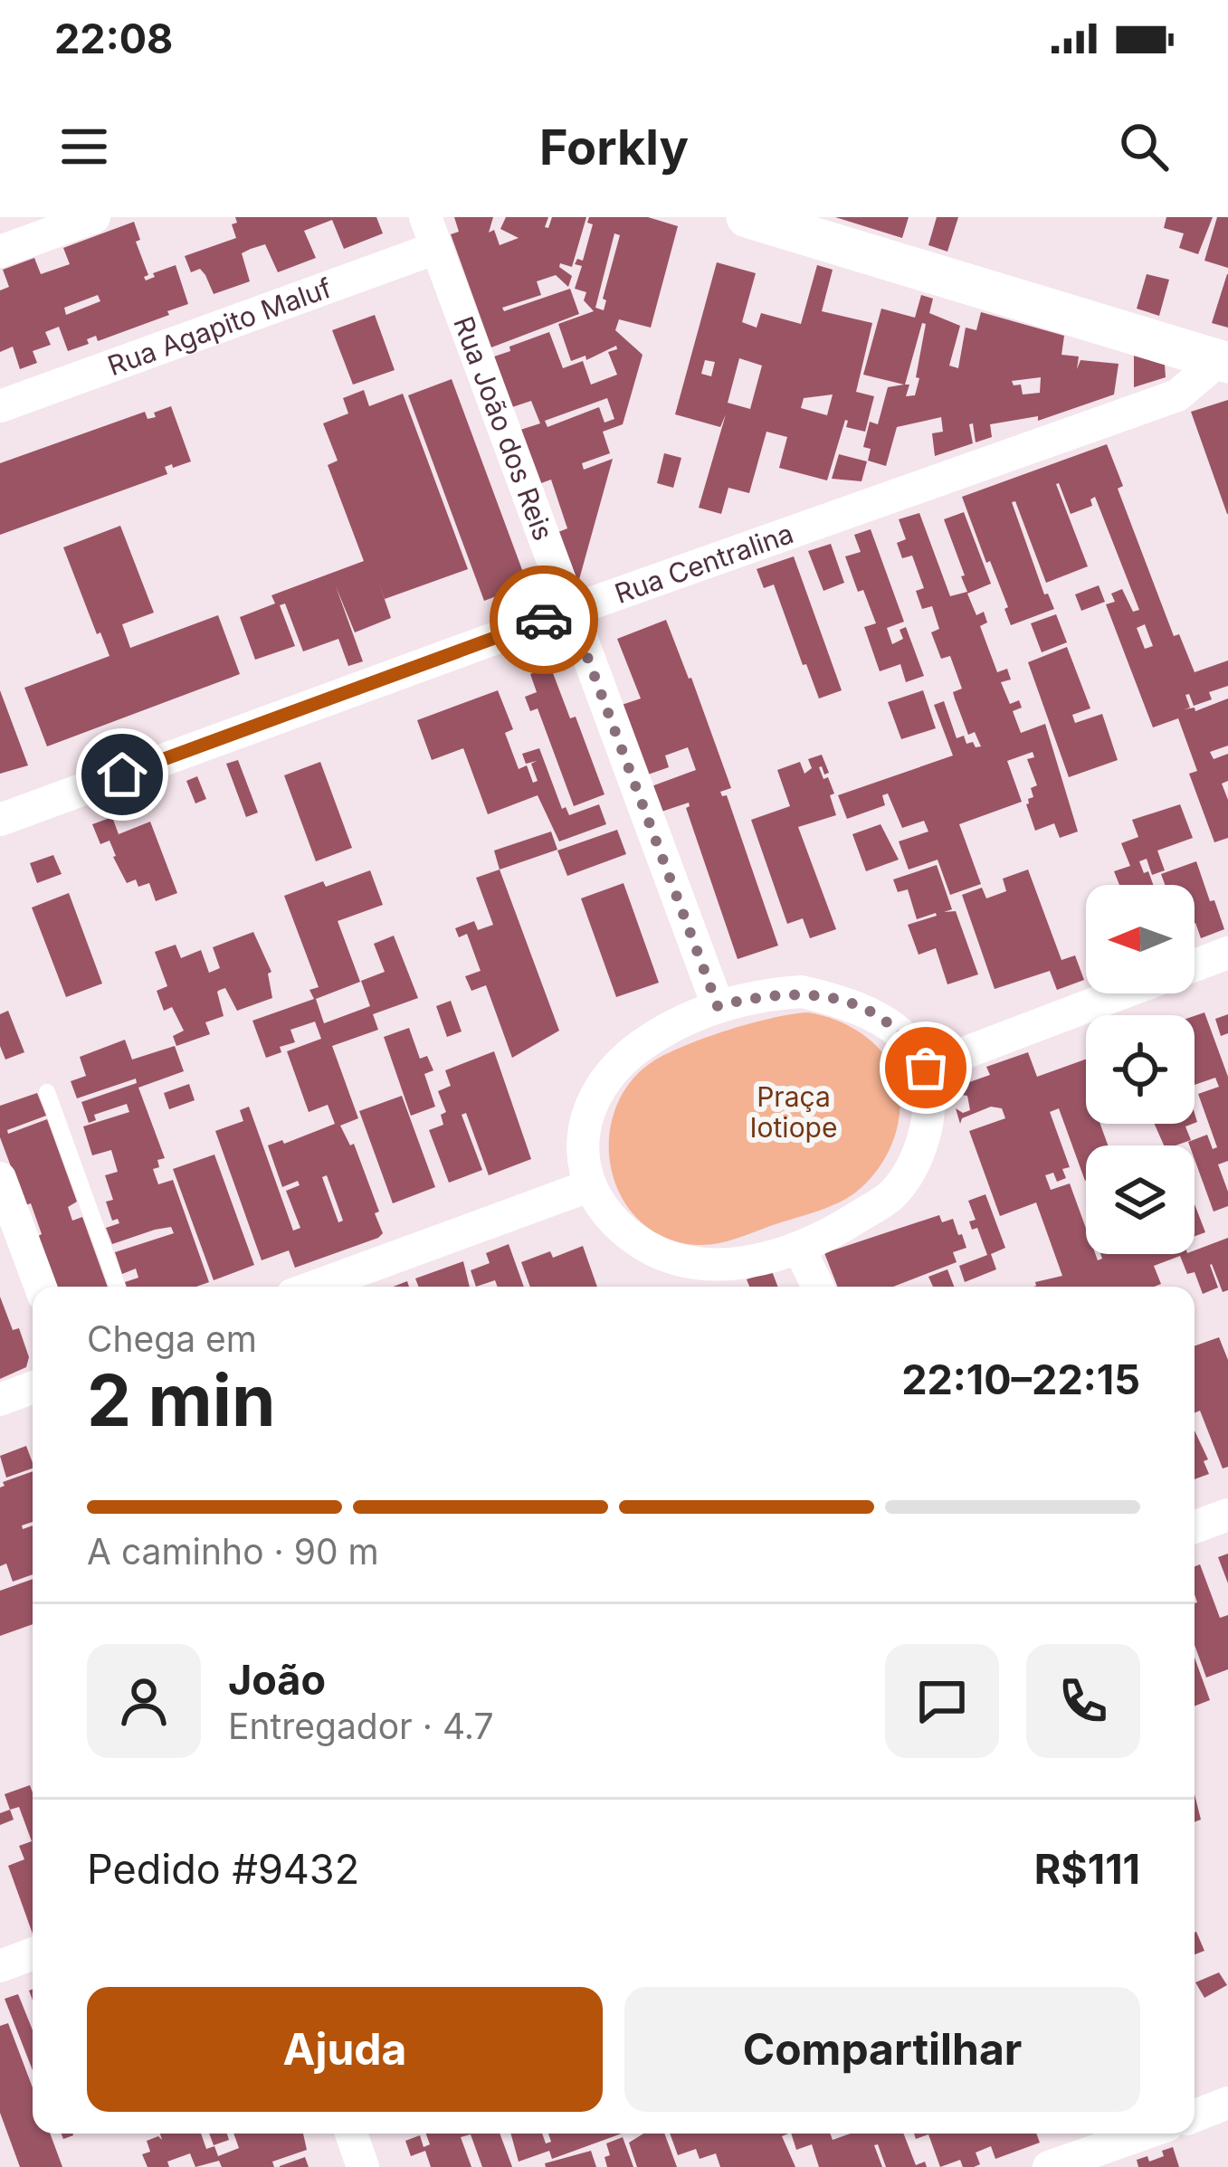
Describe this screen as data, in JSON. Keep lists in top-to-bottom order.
{
  "streets": {
    "street": ["Rua Agapito Maluf", "Rua João dos Reis", "Rua Centralina"]
  },
  "crossings": [
    ["Rua Agapito Maluf", "Rua João dos Reis"],
    ["Rua João dos Reis", "Rua Centralina"]
  ],
  "parks": ["Praça Iotiope"],
  "north": "left",
  "page": {
    "status": "22:08",
    "header": "Forkly",
    "heading": ["2 min", "Chega em", "22:10–22:15"],
    "panel": [
      "João",
      "Entregador · 4.7",
      "Pedido #9432",
      "R$111"
    ],
    "bar": "A caminho · 90 m",
    "buttons": ["Ajuda", "Compartilhar"]
  }
}
